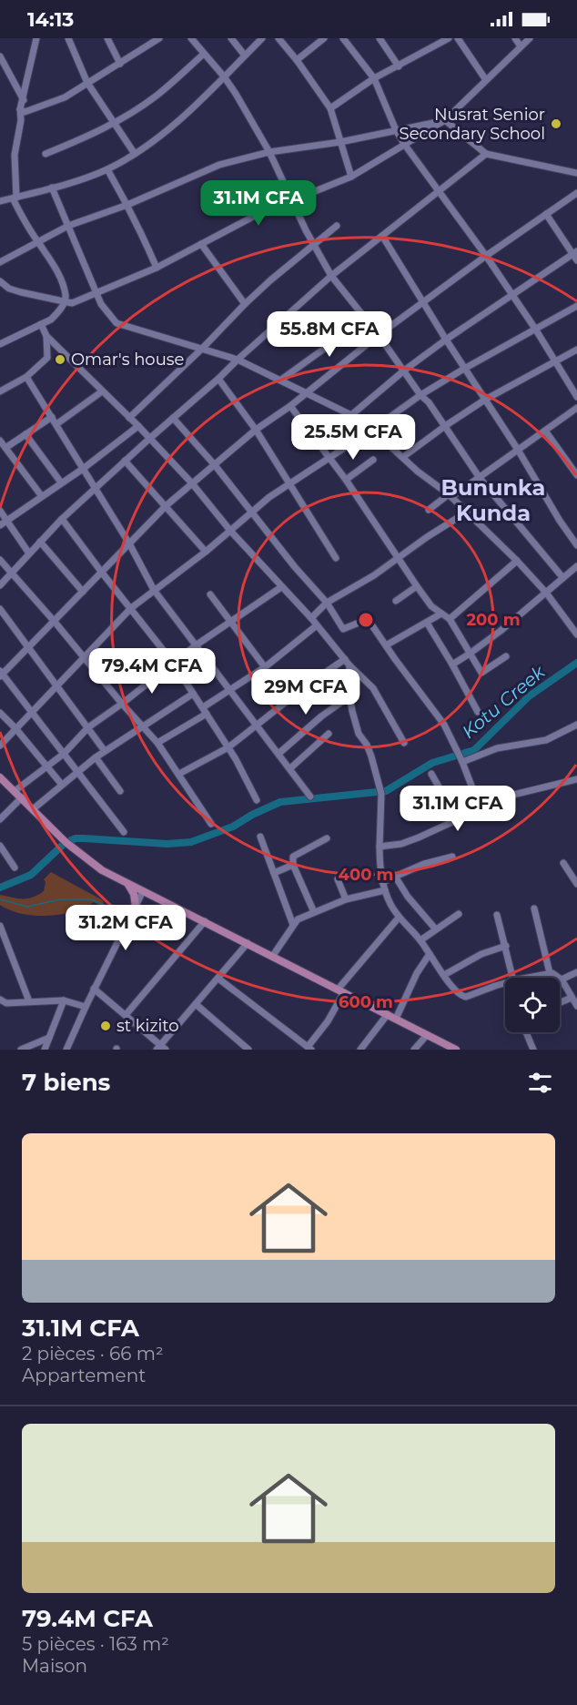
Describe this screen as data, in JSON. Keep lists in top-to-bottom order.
{
  "districts": ["Bununka Kunda"],
  "water": ["Kotu Creek"],
  "places": ["Nusrat Senior Secondary School", "Omar's house", "st kizito"],
  "page": {
    "status": "14:13",
    "price": [
      "31.1M CFA",
      "55.8M CFA",
      "25.5M CFA",
      "79.4M CFA",
      "29M CFA",
      "31.1M CFA",
      "31.2M CFA"
    ],
    "heading": "7 biens",
    "list": [
      {
        "name": "31.1M CFA",
        "note": "2 pièces · 66 m² · Appartement"
      },
      {
        "name": "79.4M CFA",
        "note": "5 pièces · 163 m² · Maison"
      }
    ]
  },
  "rings": ["200 m", "400 m", "600 m"]
}
